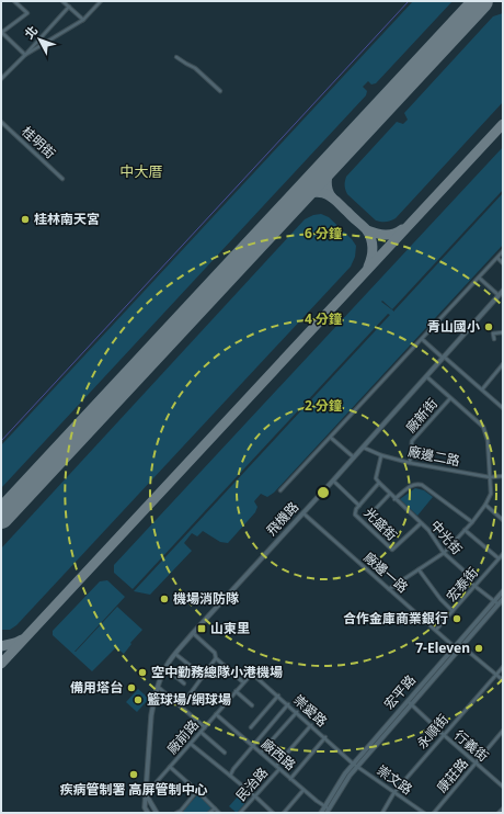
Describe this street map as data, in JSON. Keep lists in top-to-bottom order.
{
  "streets": {
    "street": [
      "桂明街",
      "廠新街",
      "廠邊二路",
      "飛機路",
      "光盛街",
      "中光街",
      "廠邊一路",
      "宏泰街",
      "宏平路",
      "崇愛路",
      "永順街",
      "廠前路",
      "行義街",
      "廠西路",
      "康莊路",
      "崇文路",
      "民治路"
    ]
  },
  "crossings": [
    ["廠新街", "廠邊二路"],
    ["廠邊二路", "飛機路"],
    ["飛機路", "廠邊一路"],
    ["飛機路", "廠前路"],
    ["光盛街", "中光街"],
    ["中光街", "宏泰街"],
    ["中光街", "宏平路"],
    ["廠邊一路", "宏泰街"],
    ["廠邊一路", "宏平路"],
    ["宏平路", "崇愛路"],
    ["宏平路", "行義街"],
    ["宏平路", "廠西路"],
    ["宏平路", "崇文路"],
    ["崇愛路", "廠前路"],
    ["崇愛路", "崇文路"],
    ["崇愛路", "民治路"],
    ["永順街", "行義街"],
    ["永順街", "崇文路"],
    ["廠前路", "廠西路"],
    ["行義街", "康莊路"],
    ["廠西路", "民治路"]
  ],
  "districts": ["中大厝"],
  "places": {
    "other": [
      "桂林南天宮",
      "青山國小",
      "機場消防隊",
      "合作金庫商業銀行",
      "7-Eleven",
      "空中勤務總隊小港機場",
      "備用塔台",
      "籃球場/網球場",
      "疾病管制署 高屏管制中心"
    ],
    "transit": ["山東里"]
  },
  "north": "top left",
  "rings": ["6 分鐘", "4 分鐘", "2 分鐘"]
}
